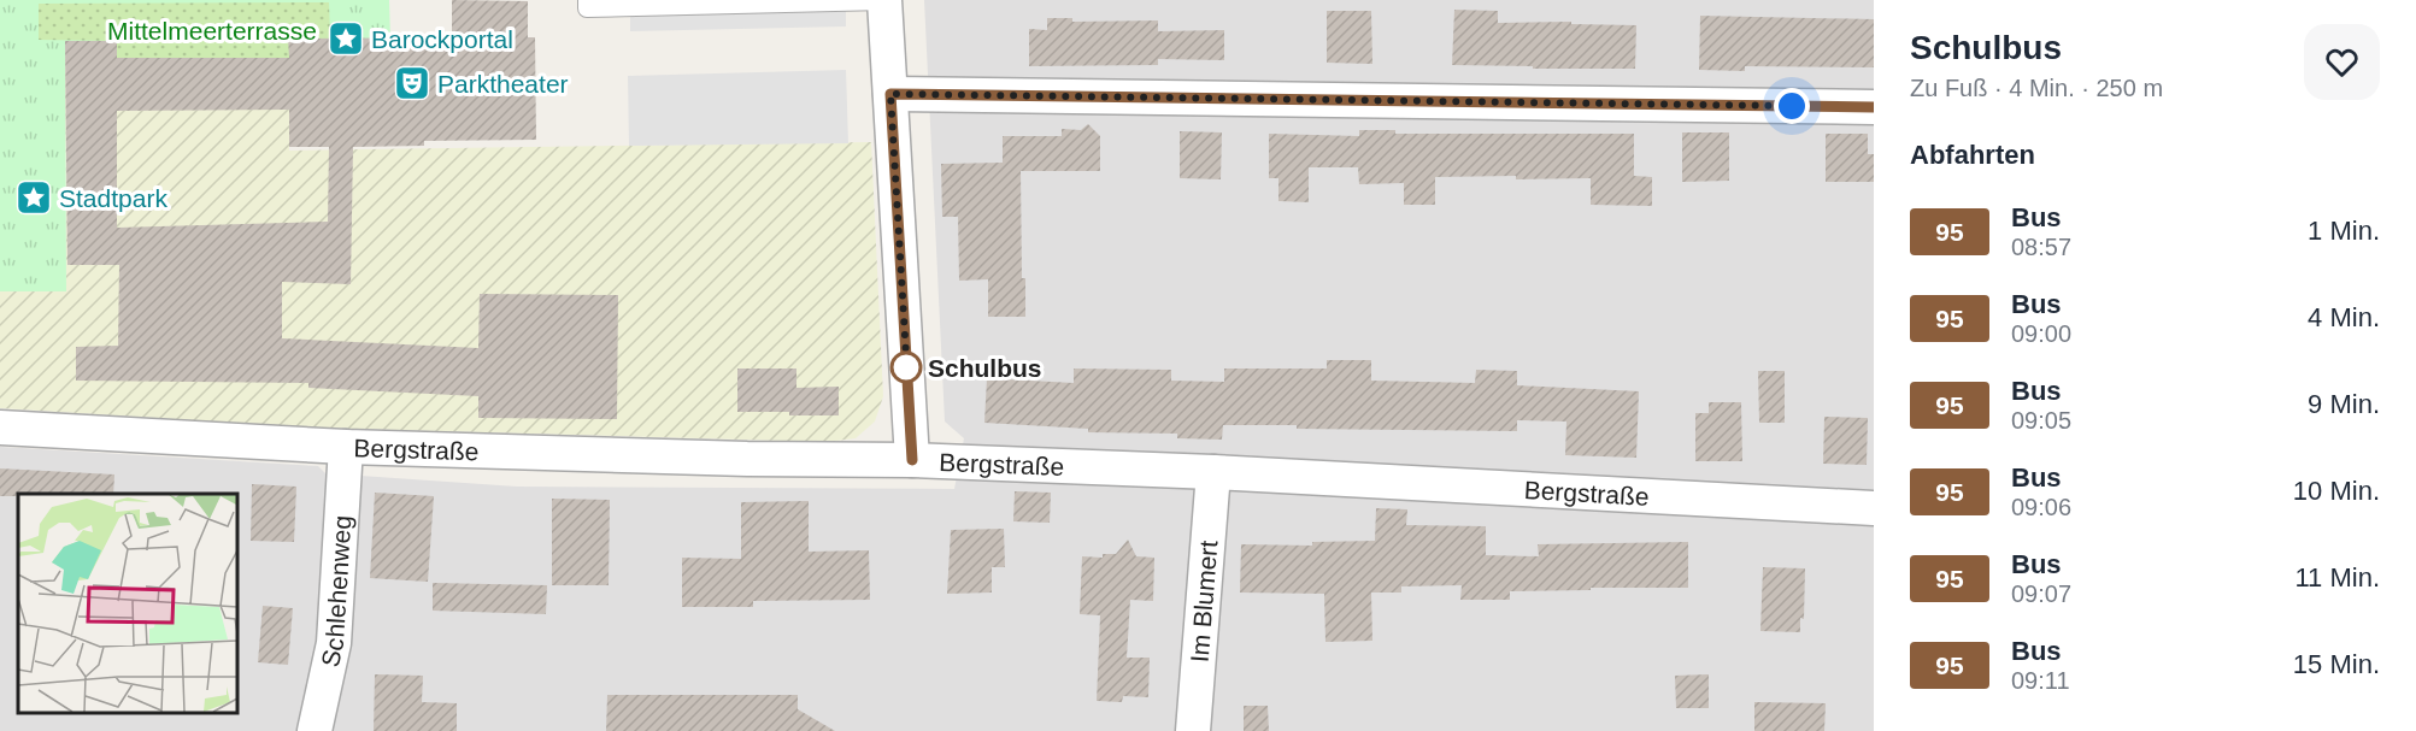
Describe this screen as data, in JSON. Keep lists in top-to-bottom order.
{
  "streets": {
    "street": ["Bergstraße", "Schlehenweg", "Im Blumert"]
  },
  "crossings": [
    ["Bergstraße", "Schlehenweg"],
    ["Bergstraße", "Im Blumert"]
  ],
  "parks": ["Mittelmeerterrasse"],
  "places": {
    "place": ["Barockportal", "Stadtpark"],
    "theatre": ["Parktheater"],
    "other": ["Schulbus"]
  },
  "lines": ["bus line 95"],
  "page": {
    "heading": [
      ["Schulbus", "Zu Fuß · 4 Min. · 250 m"],
      "Abfahrten"
    ],
    "list": [
      {
        "mark": "95",
        "name": "Bus",
        "note": "08:57",
        "value": "1 Min."
      },
      {
        "mark": "95",
        "name": "Bus",
        "note": "09:00",
        "value": "4 Min."
      },
      {
        "mark": "95",
        "name": "Bus",
        "note": "09:05",
        "value": "9 Min."
      },
      {
        "mark": "95",
        "name": "Bus",
        "note": "09:06",
        "value": "10 Min."
      },
      {
        "mark": "95",
        "name": "Bus",
        "note": "09:07",
        "value": "11 Min."
      },
      {
        "mark": "95",
        "name": "Bus",
        "note": "09:11",
        "value": "15 Min."
      }
    ]
  }
}
